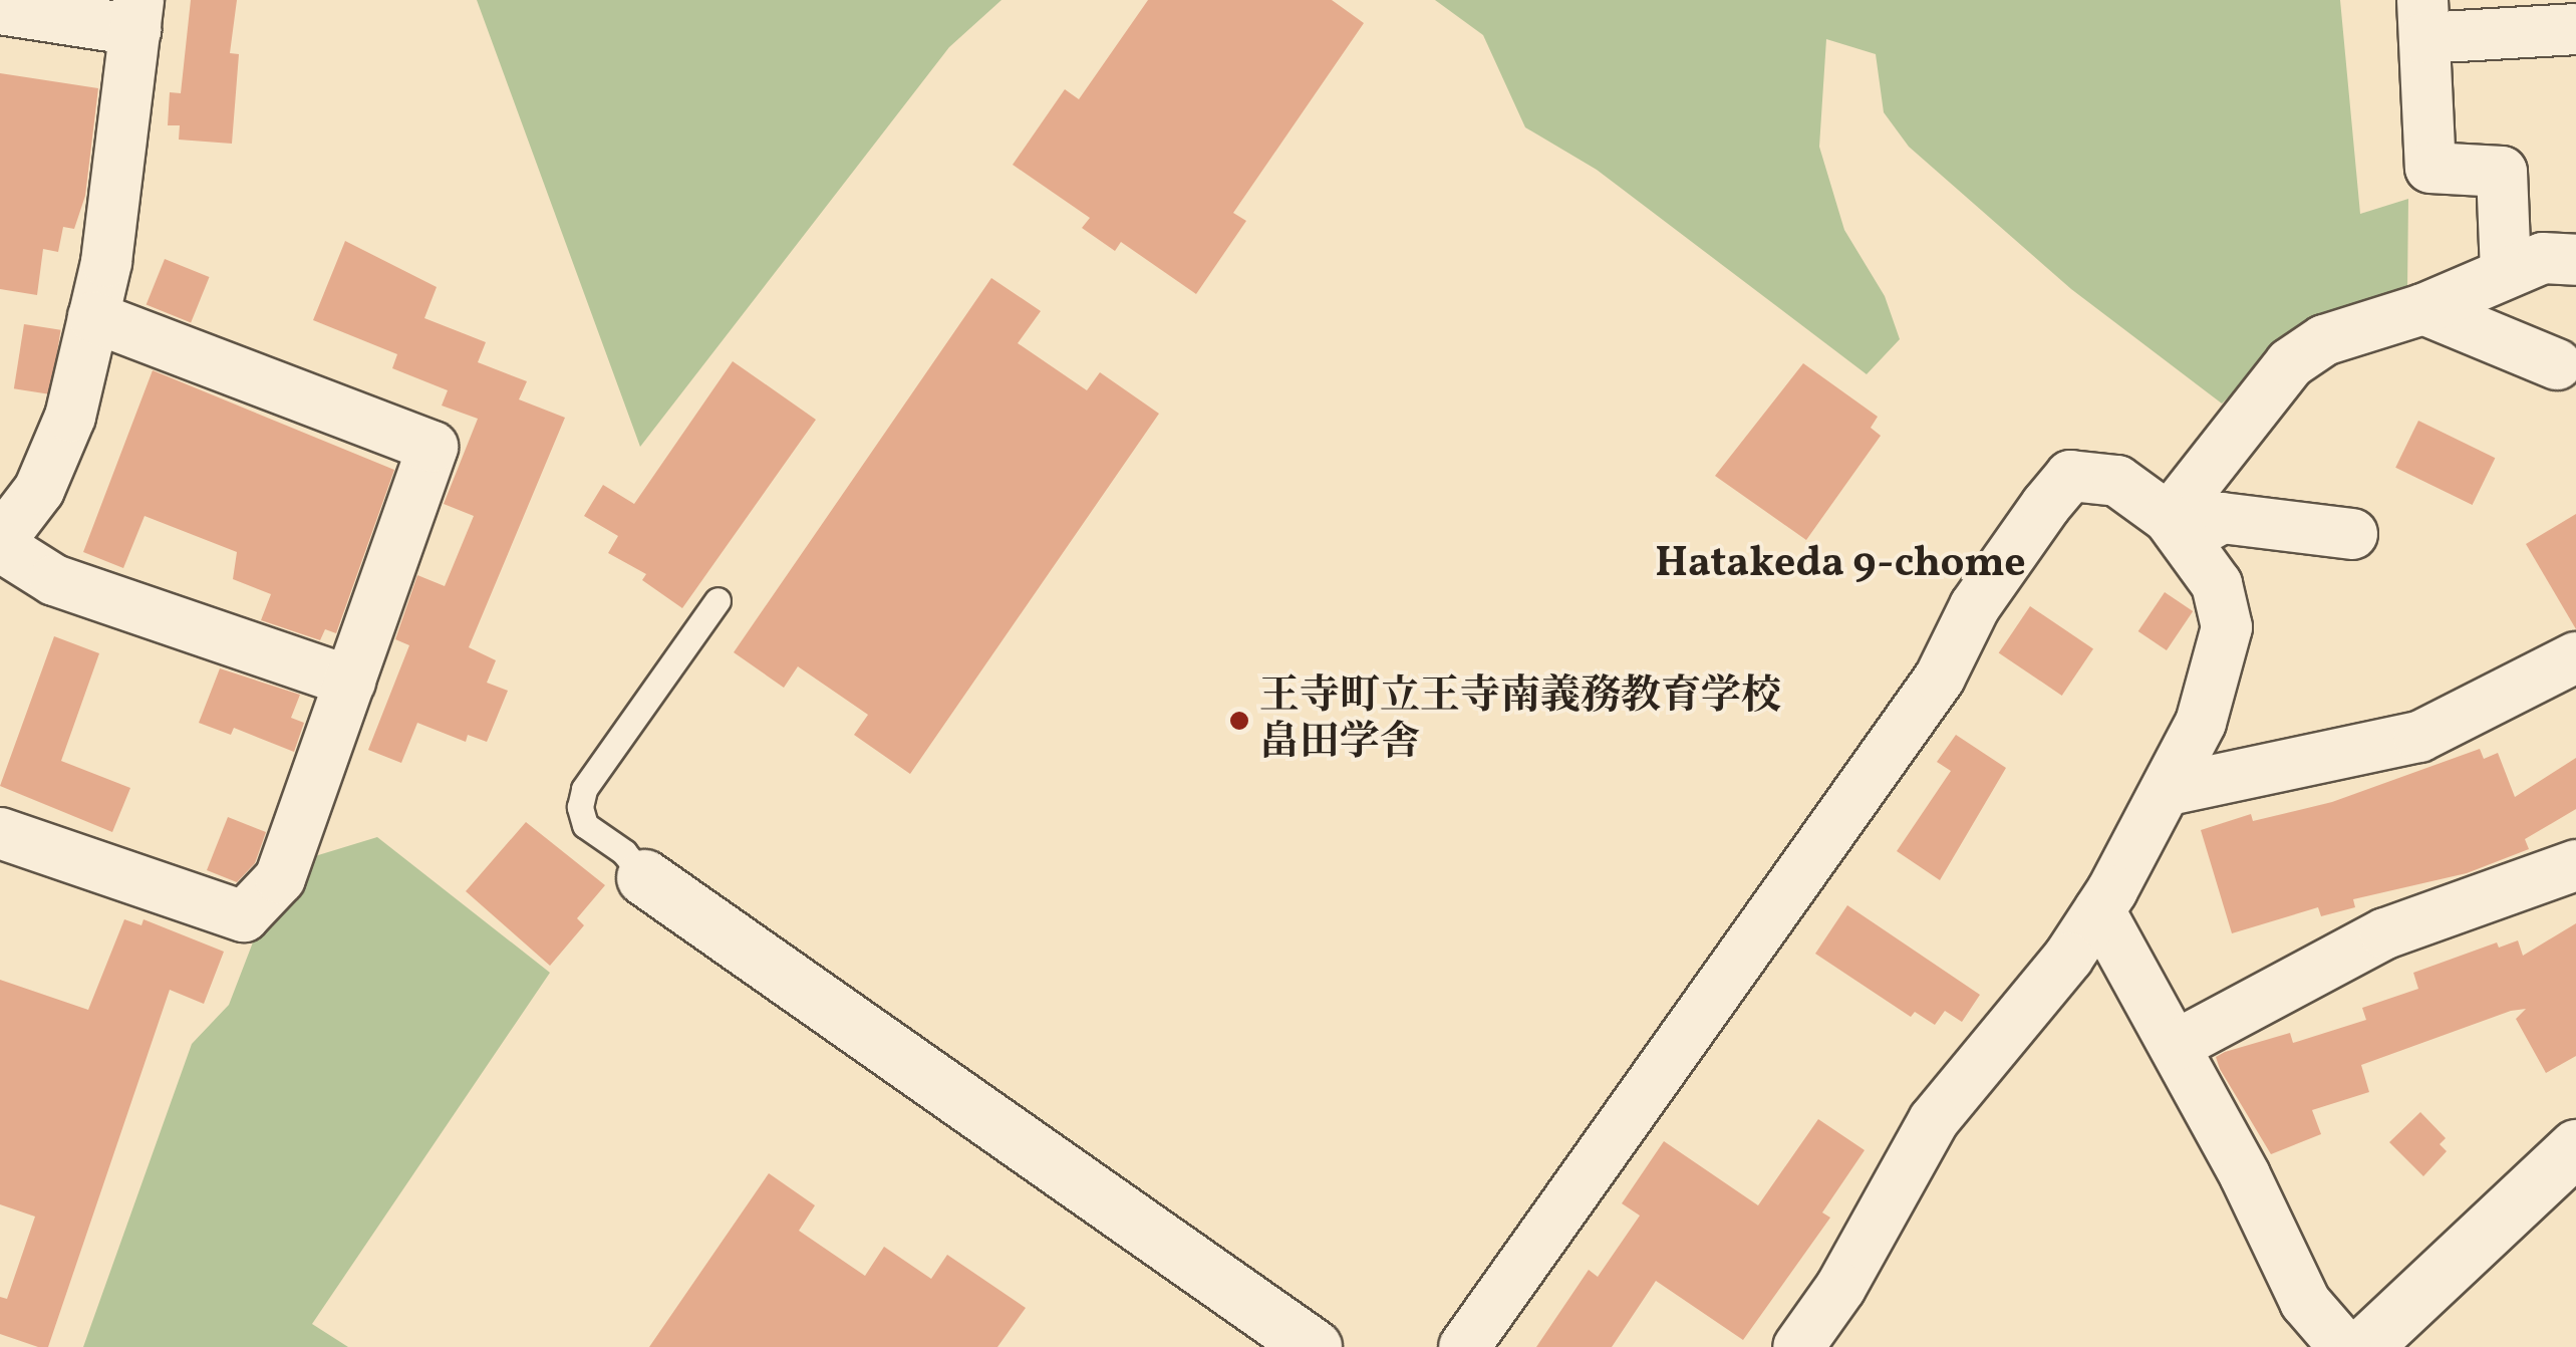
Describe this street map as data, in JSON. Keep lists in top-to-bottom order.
{
  "districts": ["Hatakeda 9-chome"],
  "places": ["王寺町立王寺南義務教育学校 畠田学舎"]
}
